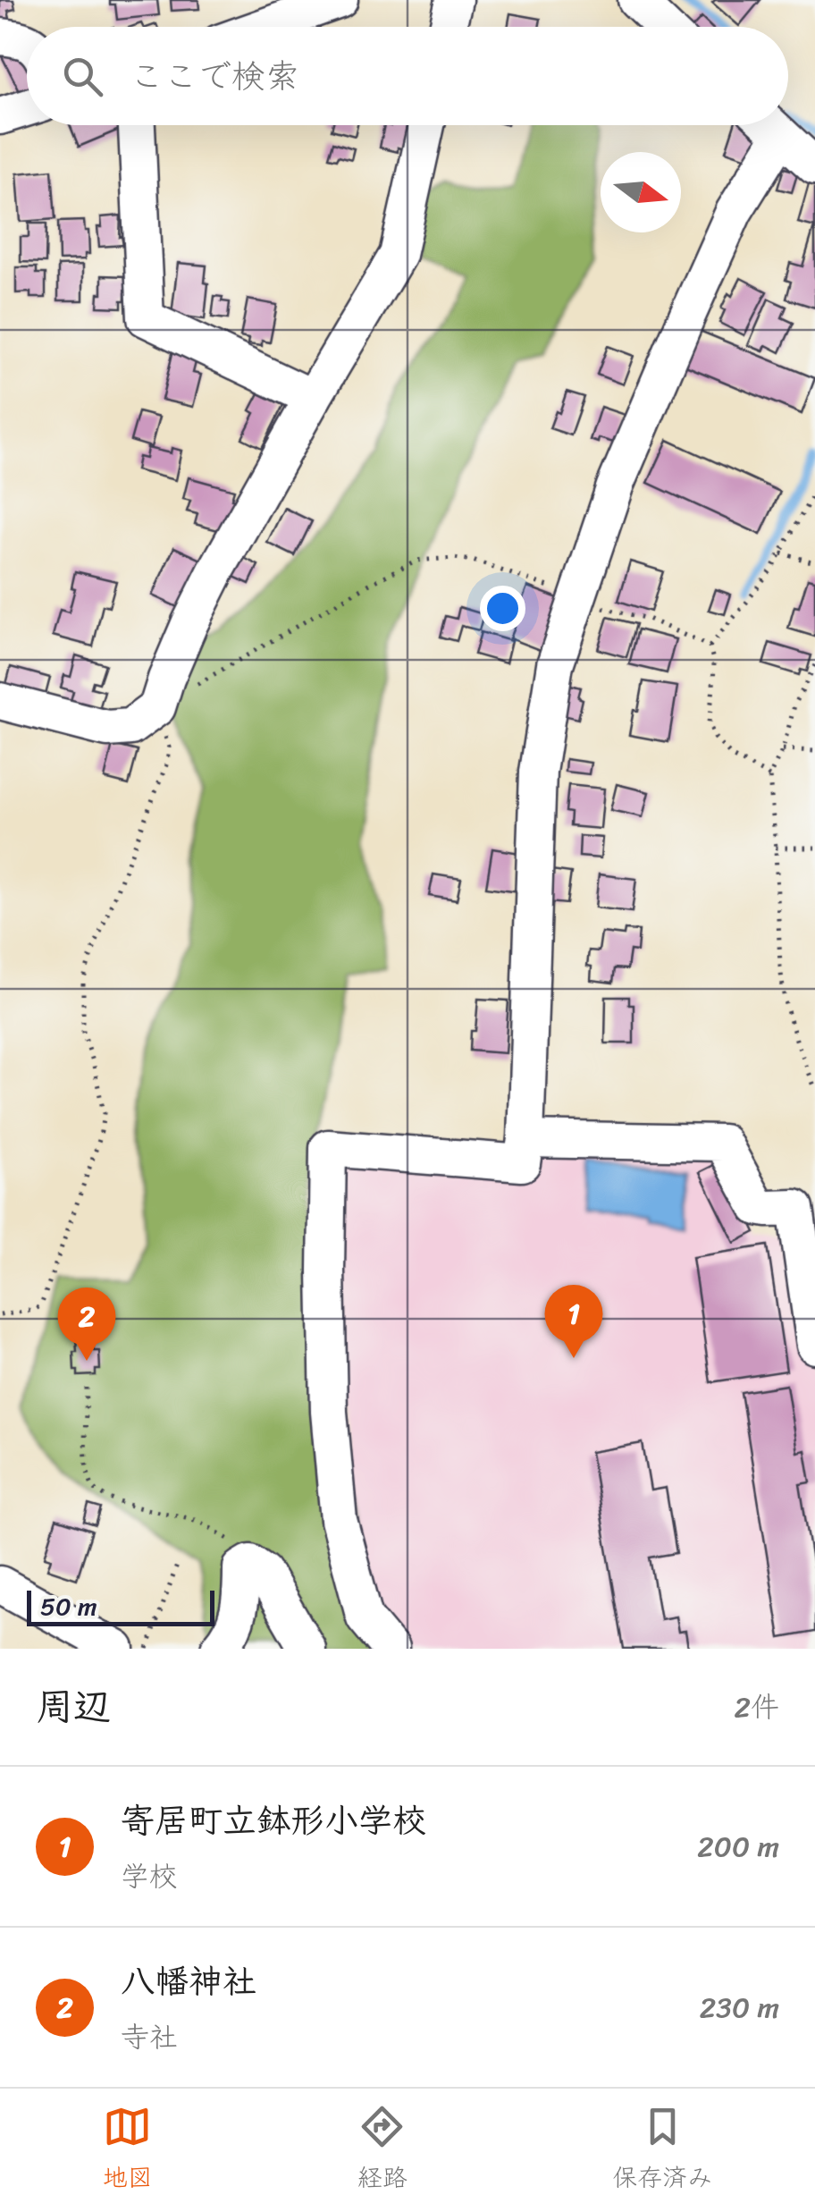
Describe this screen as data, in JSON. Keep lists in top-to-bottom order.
{
  "scale_bar": "50 m",
  "north": "right",
  "page": {
    "search": "ここで検索",
    "pins": ["1", "2"],
    "scale": "50 m",
    "heading": ["周辺", "2件"],
    "list": [
      {
        "mark": "1",
        "name": "寄居町立鉢形小学校",
        "note": "学校",
        "value": "200 m"
      },
      {
        "mark": "2",
        "name": "八幡神社",
        "note": "寺社",
        "value": "230 m"
      }
    ],
    "nav": ["地図", "経路", "保存済み"]
  }
}
